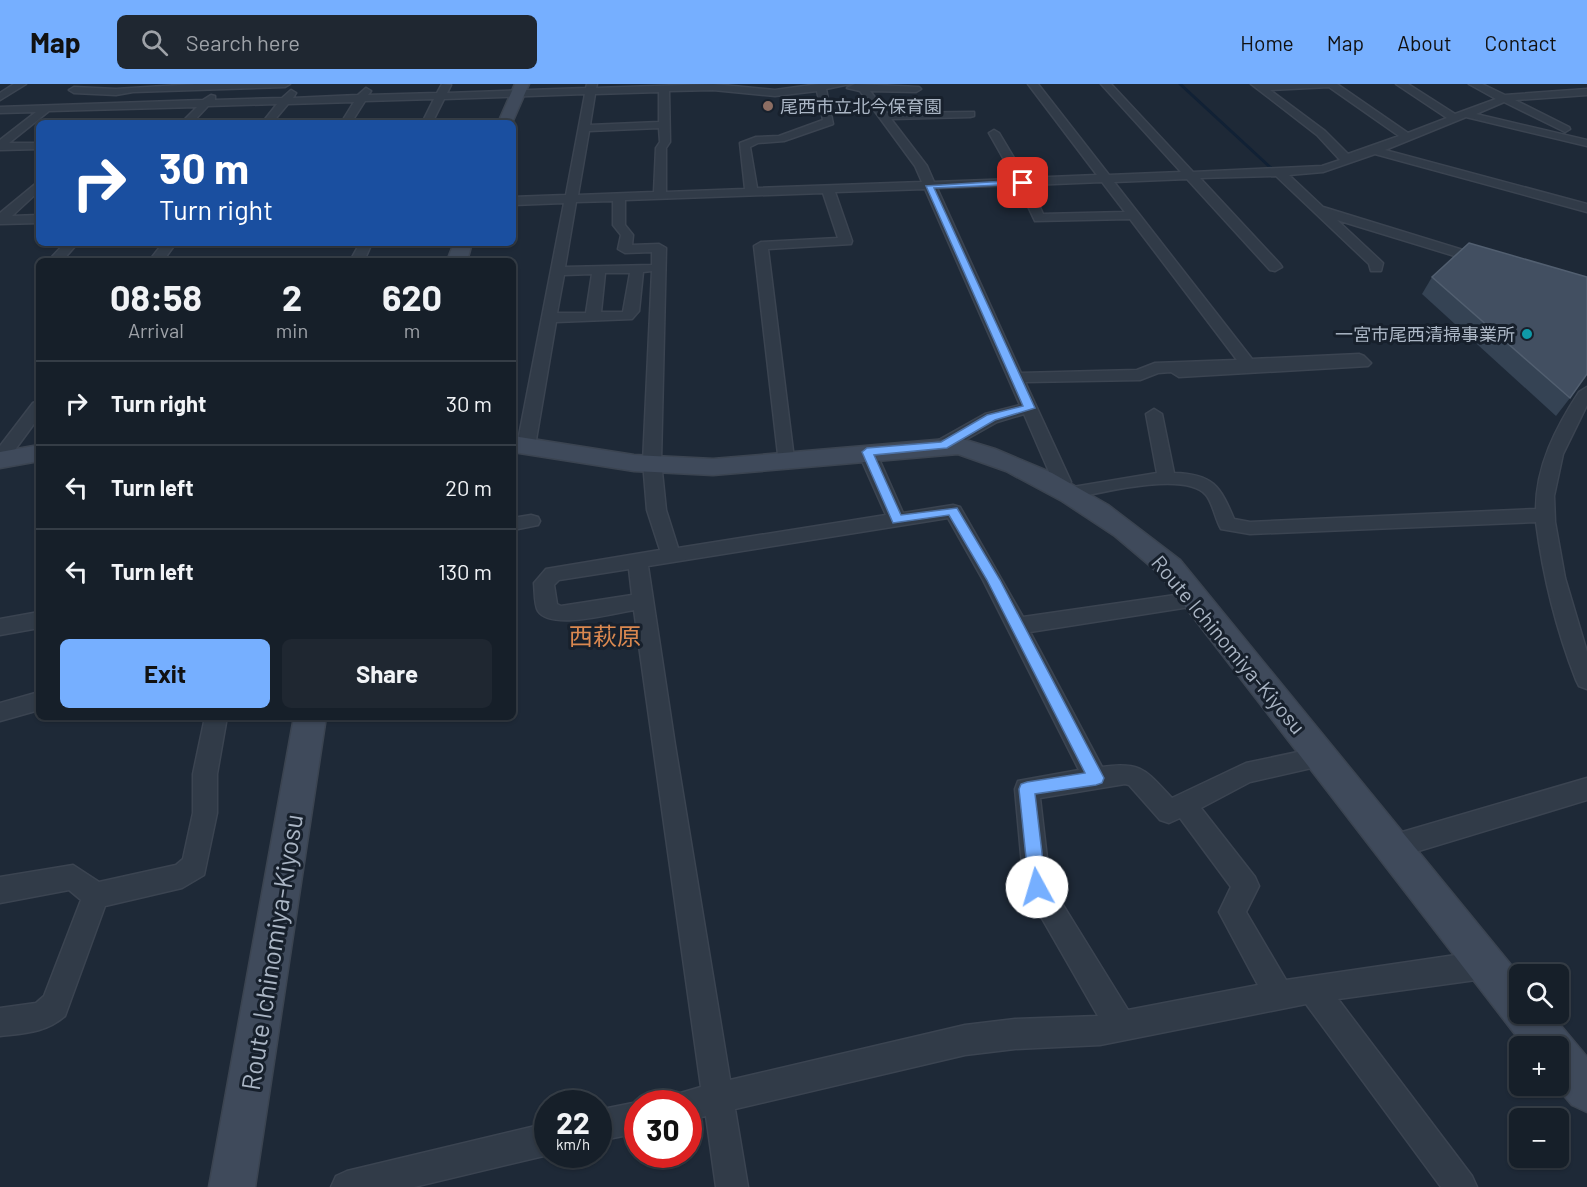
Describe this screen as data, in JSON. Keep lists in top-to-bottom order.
{
  "streets": {
    "main road": ["Route Ichinomiya-Kiyosu"]
  },
  "districts": ["西萩原"],
  "places": ["尾西市立北今保育園", "一宮市尾西清掃事業所"],
  "page": {
    "header": "Map",
    "search": "Search here",
    "nav": [
      "Home",
      "Map",
      "About",
      "Contact"
    ],
    "turn": ["30 m", "Turn right"],
    "eta": [
      "08:58",
      "Arrival",
      "2",
      "min",
      "620",
      "m"
    ],
    "list": [
      {
        "name": "Turn right",
        "value": "30 m"
      },
      {
        "name": "Turn left",
        "value": "20 m"
      },
      {
        "name": "Turn left",
        "value": "130 m"
      }
    ],
    "buttons": ["Exit", "Share"],
    "map_buttons": ["+", "−"],
    "speed": "22 km/h",
    "limit": "30"
  }
}
